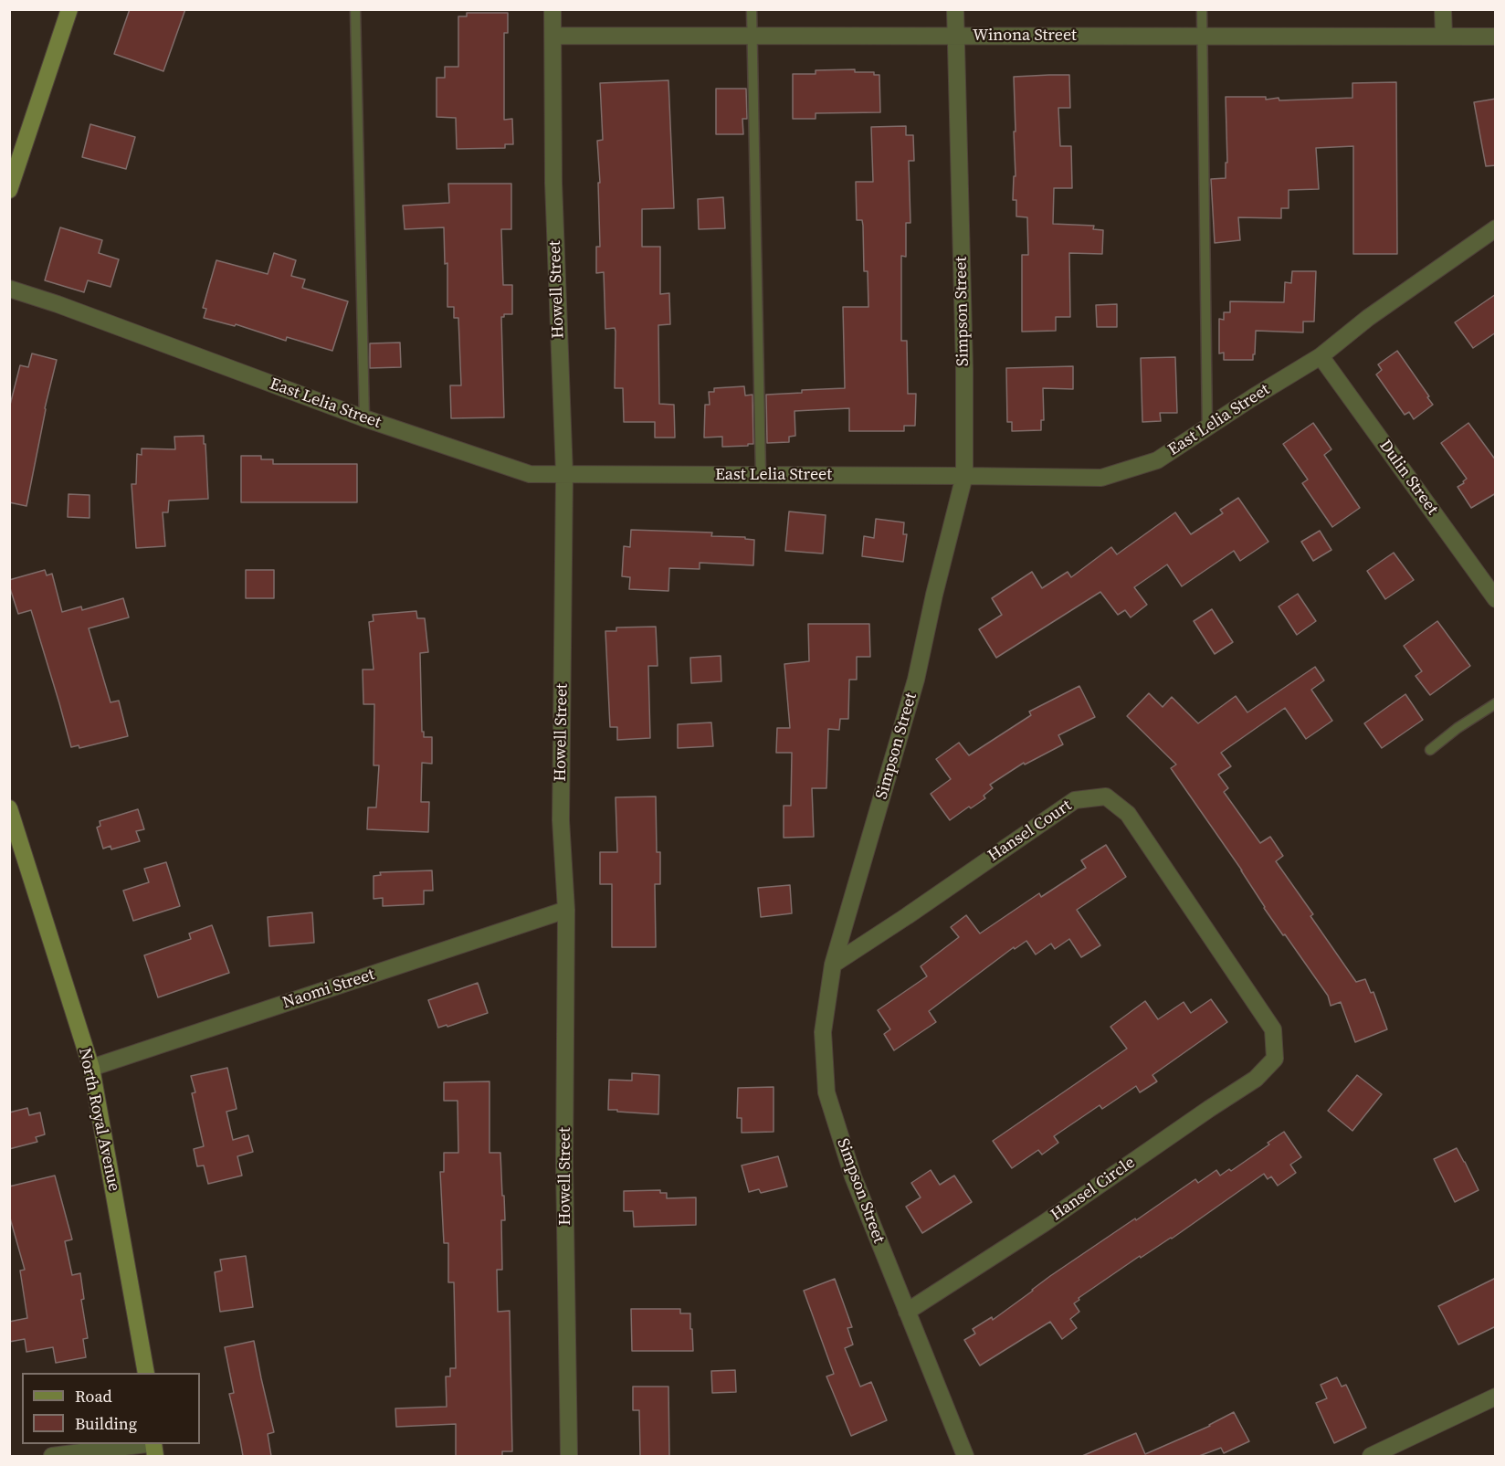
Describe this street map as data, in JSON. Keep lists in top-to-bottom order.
{
  "streets": {
    "street": [
      "Winona Street",
      "Howell Street",
      "Simpson Street",
      "East Lelia Street",
      "Dulin Street",
      "Hansel Court",
      "Naomi Street",
      "North Royal Avenue",
      "Hansel Circle"
    ]
  },
  "crossings": [
    ["Winona Street", "Howell Street"],
    ["Winona Street", "Simpson Street"],
    ["Howell Street", "East Lelia Street"],
    ["Howell Street", "Naomi Street"],
    ["Simpson Street", "East Lelia Street"],
    ["Simpson Street", "Hansel Court"],
    ["Simpson Street", "Hansel Circle"],
    ["East Lelia Street", "Dulin Street"],
    ["Hansel Court", "Hansel Circle"],
    ["Naomi Street", "North Royal Avenue"]
  ],
  "legend": ["Road", "Building"]
}
